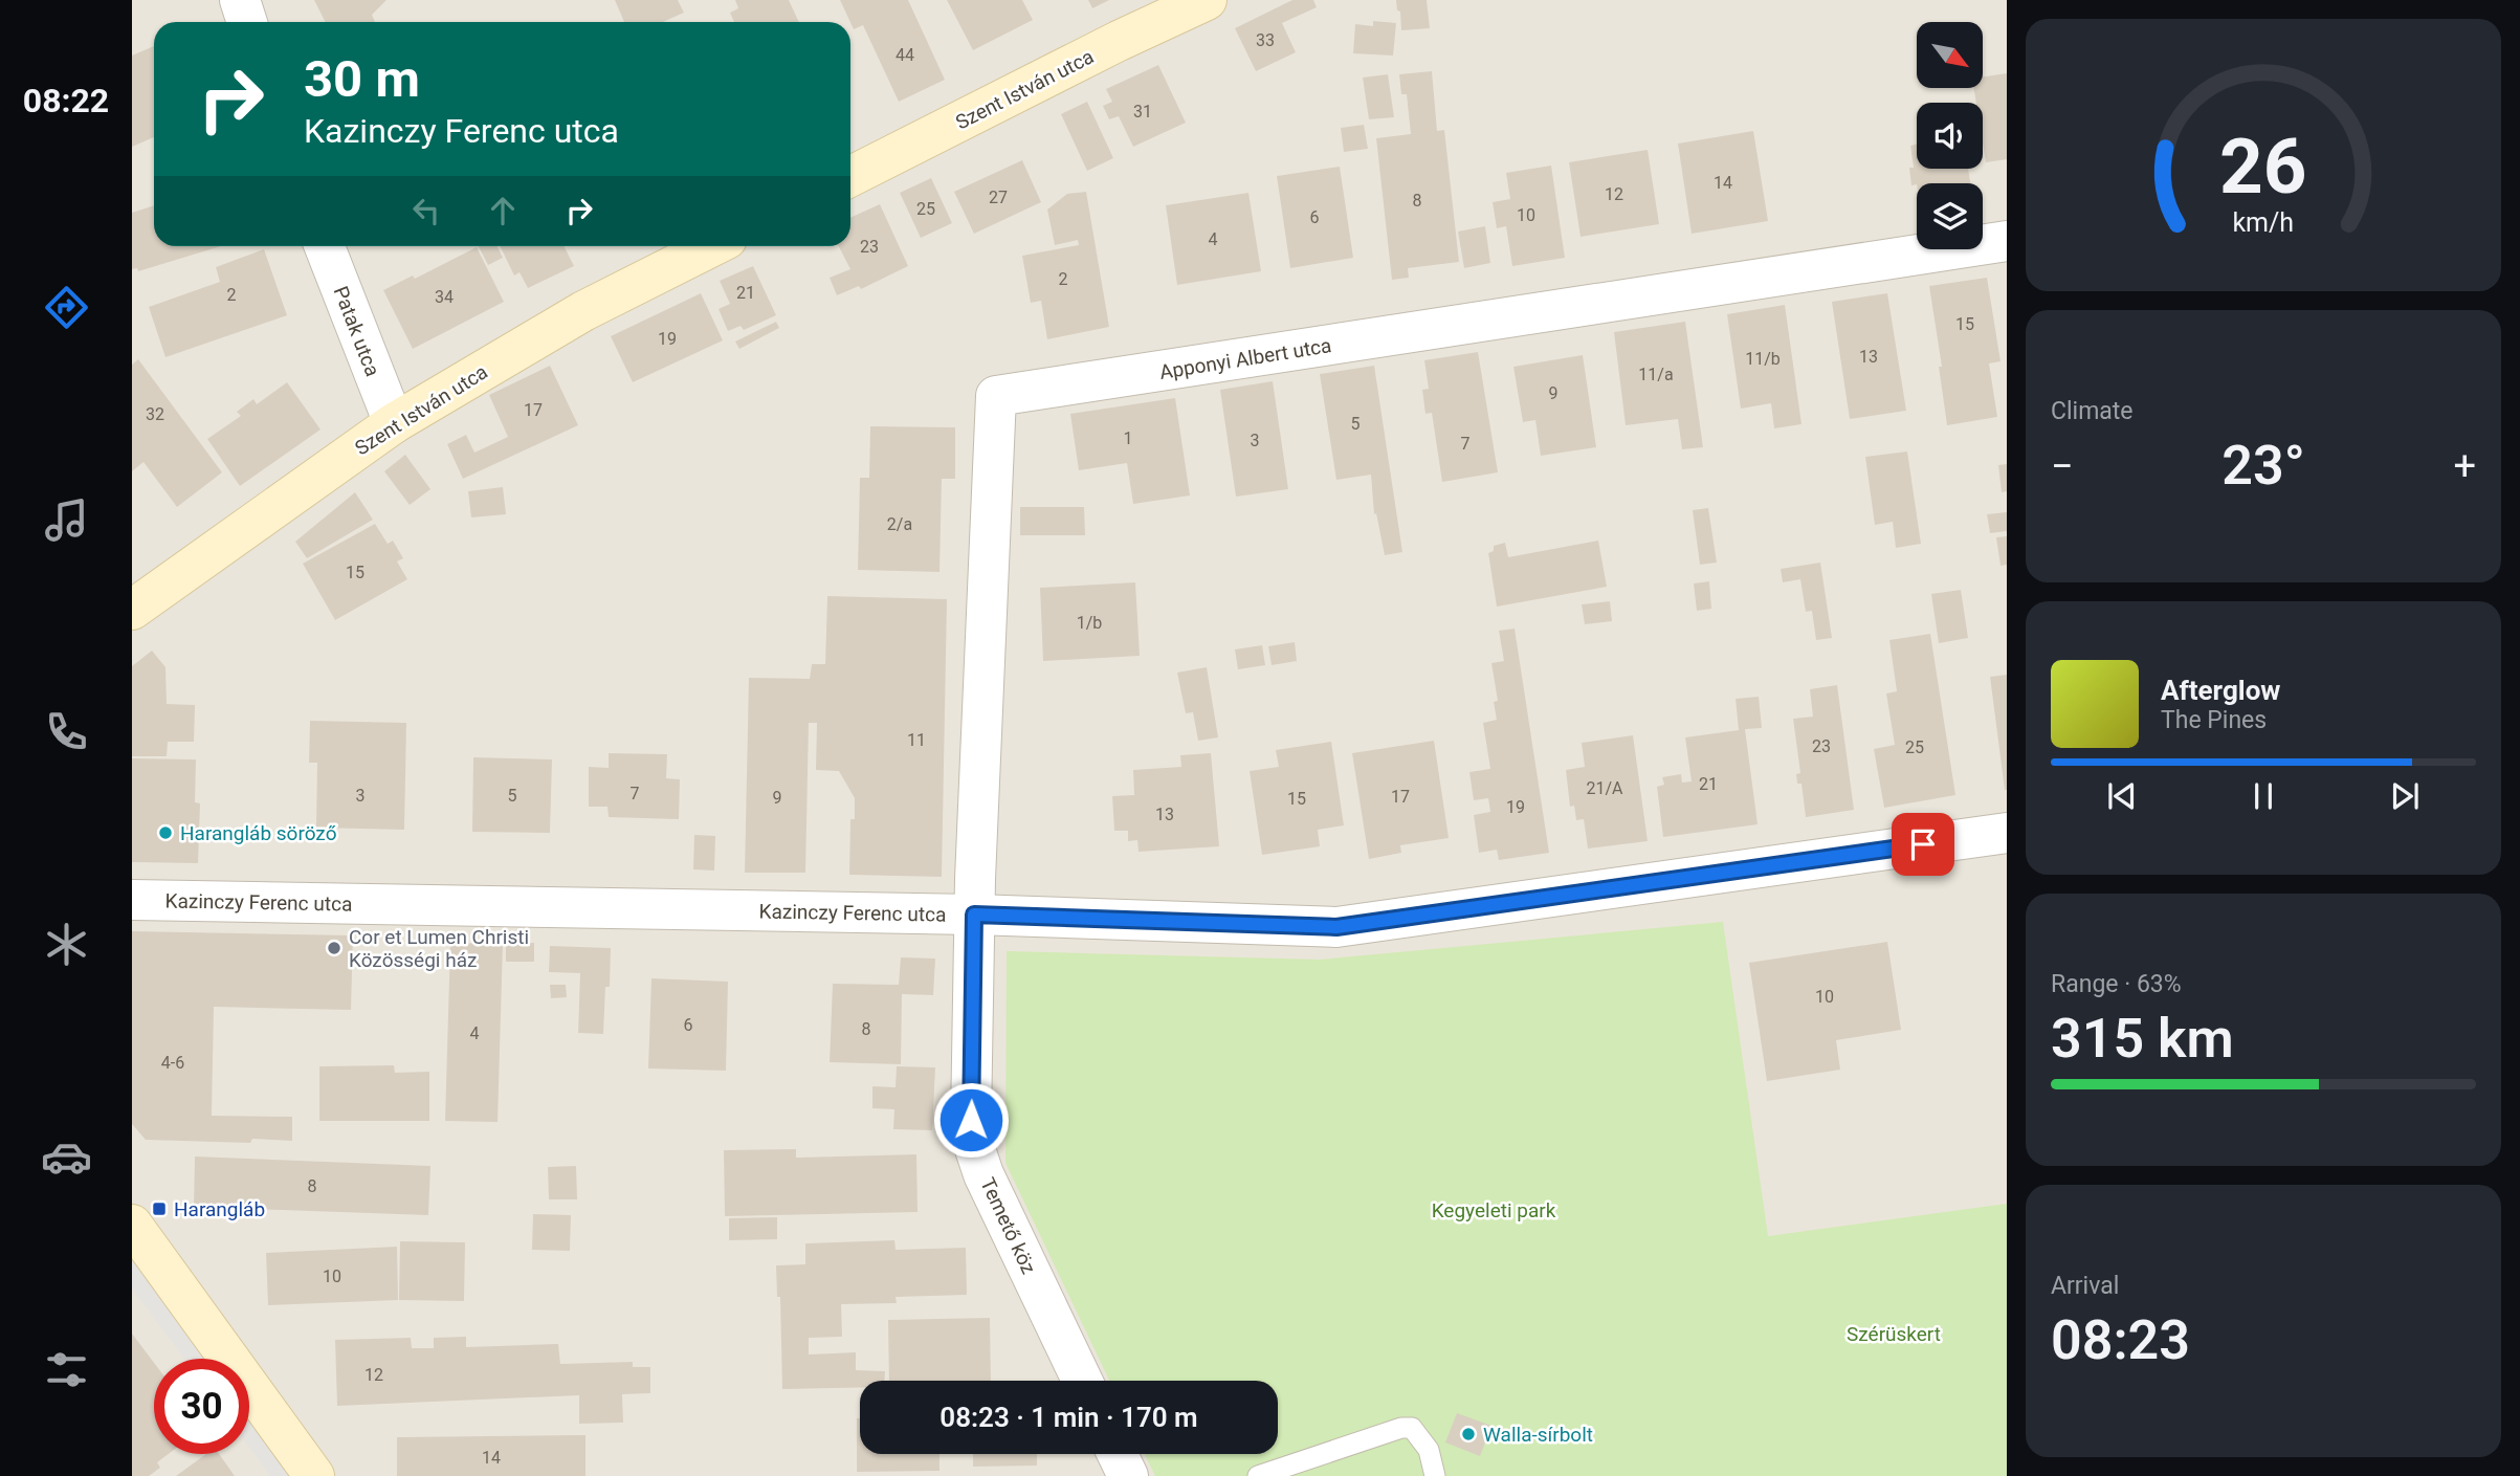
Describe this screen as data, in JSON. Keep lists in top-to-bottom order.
{
  "streets": {
    "main road": ["Szent István utca"],
    "street": [
      "Patak utca",
      "Apponyi Albert utca",
      "Kazinczy Ferenc utca",
      "Temető köz"
    ]
  },
  "crossings": [
    ["Szent István utca", "Patak utca"],
    ["Apponyi Albert utca", "Kazinczy Ferenc utca"],
    ["Apponyi Albert utca", "Temető köz"],
    ["Kazinczy Ferenc utca", "Temető köz"]
  ],
  "parks": ["Kegyeleti park", "Szérüskert"],
  "places": {
    "other": ["Harangláb söröző", "Cor et Lumen Christi Közösségi ház", "Walla-sírbolt"],
    "transit": ["Harangláb"]
  },
  "house_numbers": [
    "33",
    "44",
    "31",
    "14",
    "12",
    "27",
    "8",
    "25",
    "10",
    "6",
    "4",
    "23",
    "2",
    "21",
    "2",
    "34",
    "15",
    "19",
    "13",
    "11/b",
    "11/a",
    "9",
    "17",
    "32",
    "5",
    "1",
    "3",
    "7",
    "2/a",
    "15",
    "1/b",
    "11",
    "23",
    "25",
    "21",
    "21/A",
    "7",
    "3",
    "5",
    "17",
    "9",
    "15",
    "19",
    "13",
    "10",
    "6",
    "8",
    "4",
    "4-6",
    "8",
    "10",
    "12",
    "14"
  ],
  "north": "bottom right",
  "page": {
    "tabs": "08:22",
    "turn": ["30 m", "Kazinczy Ferenc utca"],
    "tile": [
      "Climate",
      ["Range · 63%", "315 km"],
      ["Arrival", "08:23"]
    ],
    "heat": ["−", "23°", "+"],
    "song": ["Afterglow", "The Pines"],
    "limit": "30",
    "trip": "08:23 · 1 min · 170 m",
    "gauge": ["26", "km/h"]
  }
}
